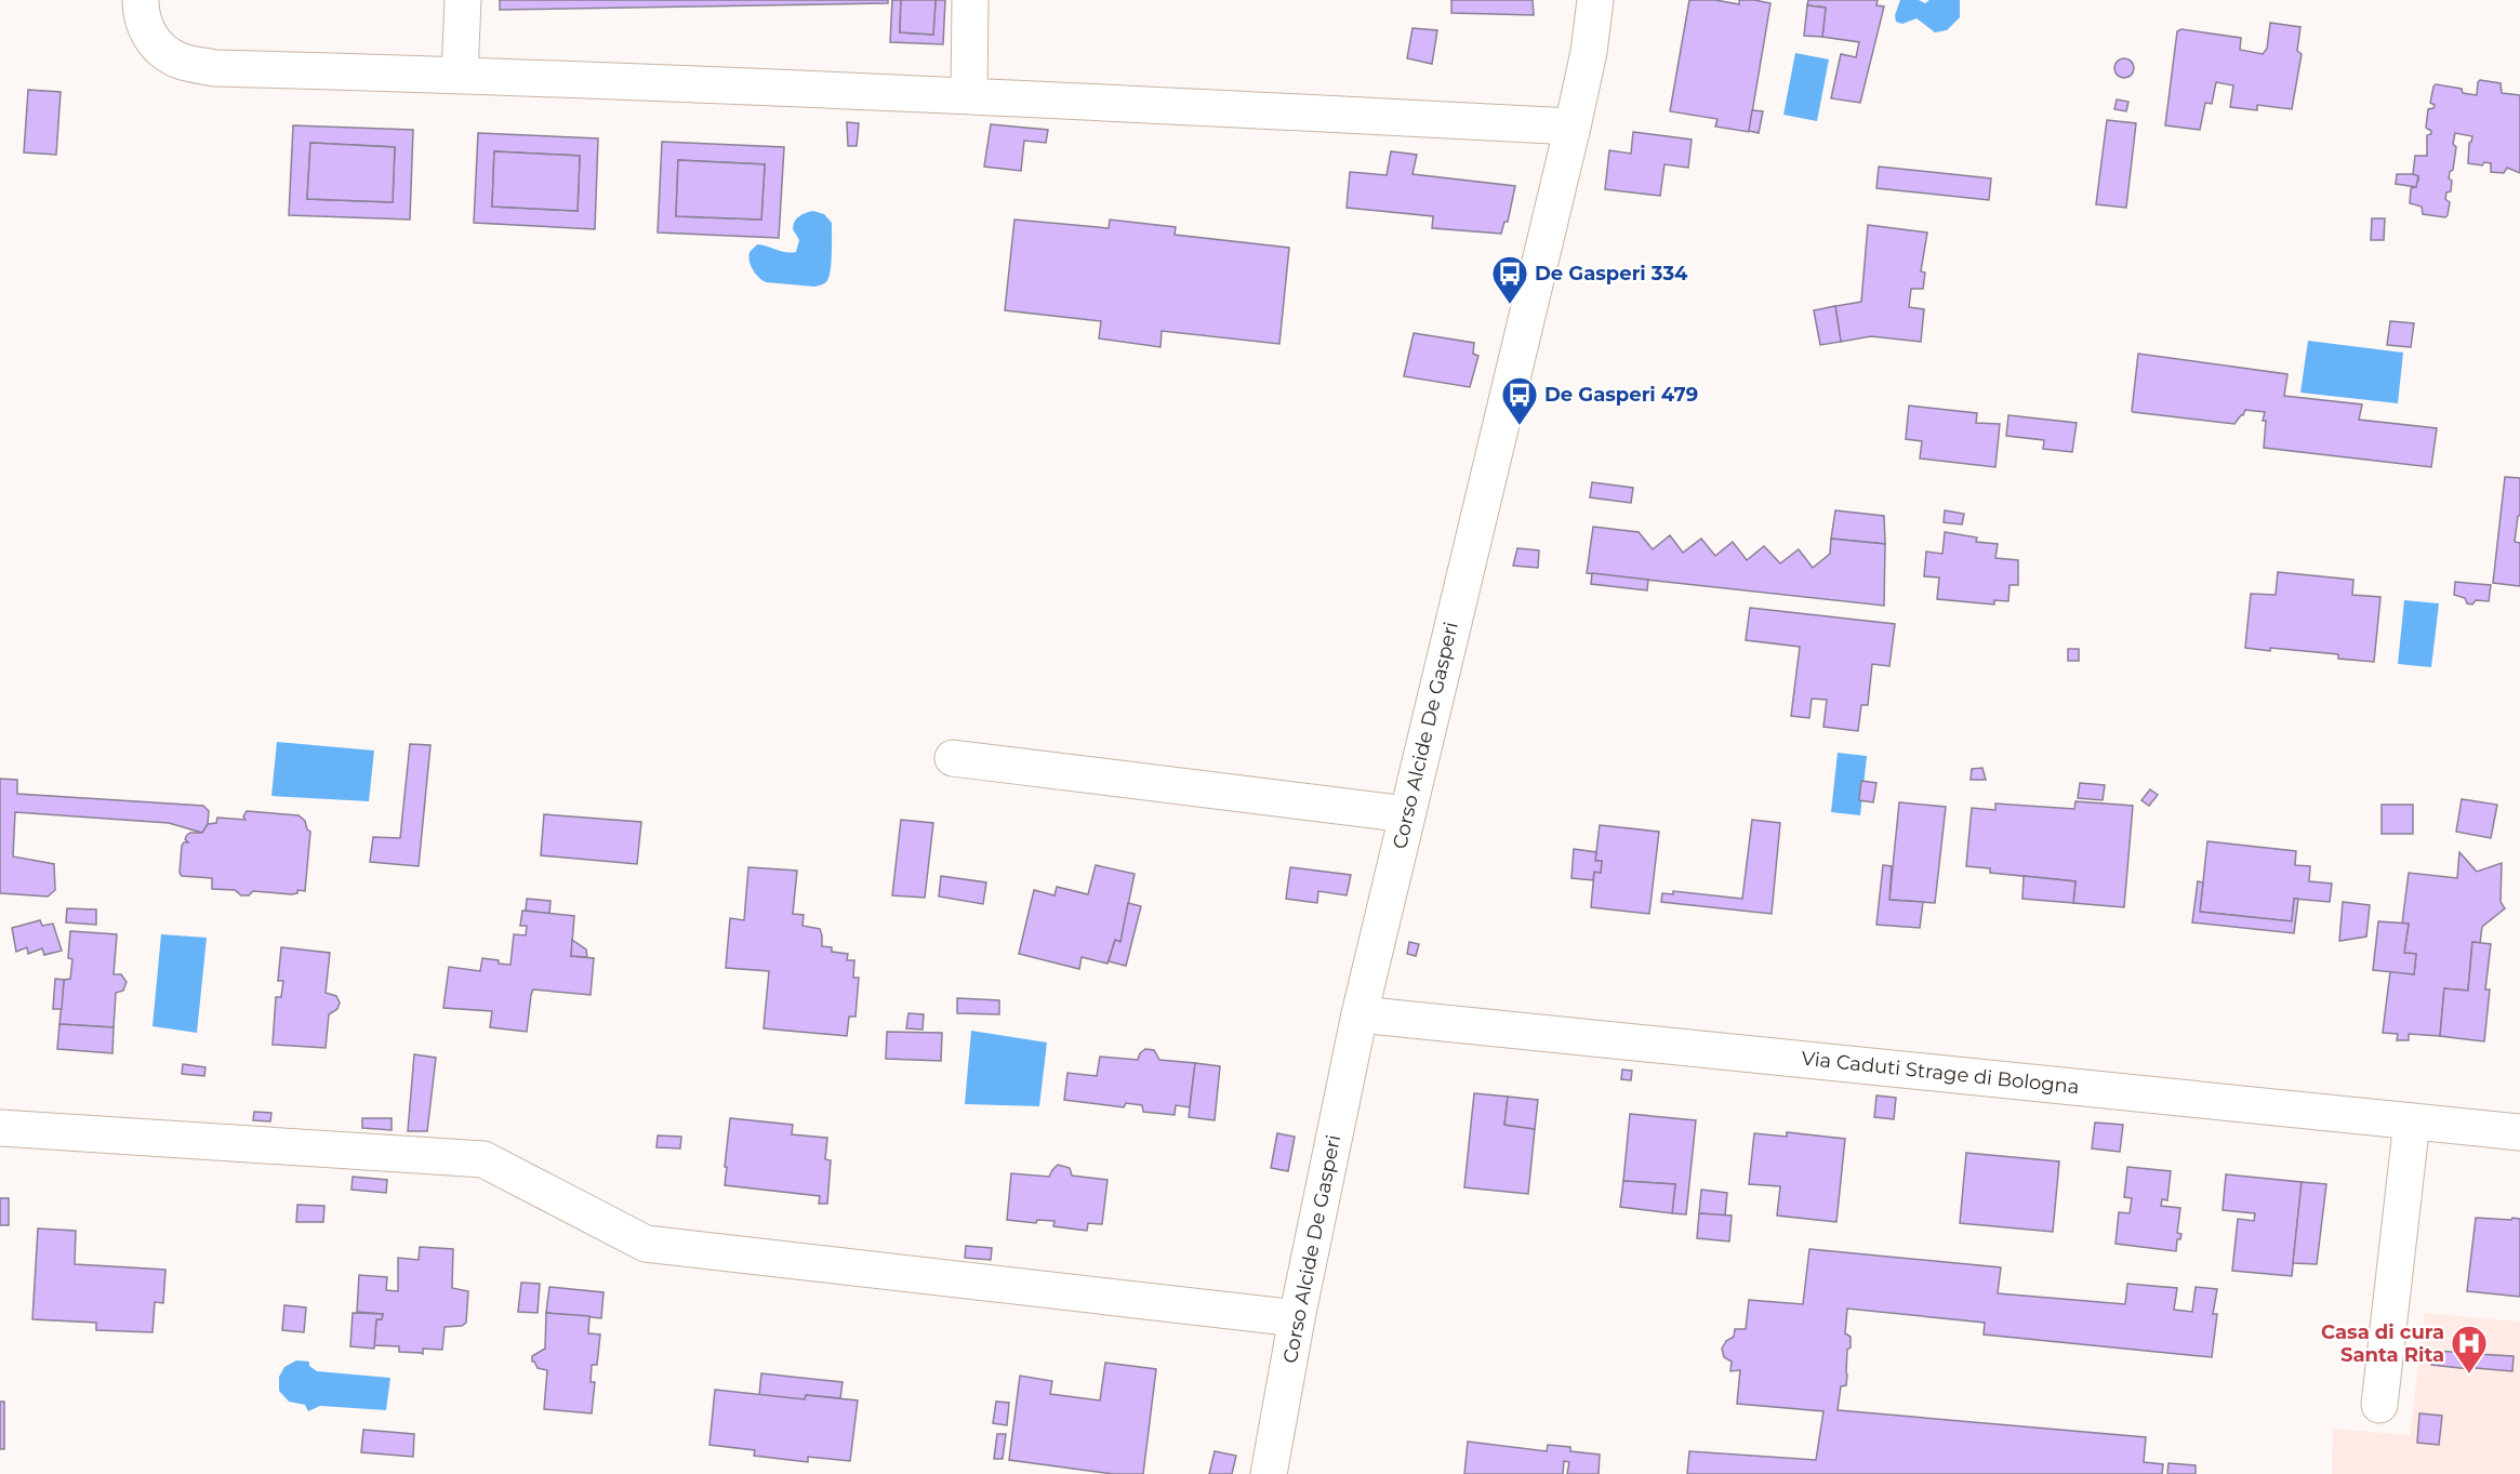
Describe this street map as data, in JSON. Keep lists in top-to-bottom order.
{
  "streets": {
    "street": ["Corso Alcide De Gasperi", "Via Caduti Strage di Bologna"]
  },
  "crossings": [
    ["Corso Alcide De Gasperi", "Via Caduti Strage di Bologna"]
  ],
  "places": {
    "bus stop": ["De Gasperi 334", "De Gasperi 479"],
    "hospital": ["Casa di cura Santa Rita"]
  }
}
